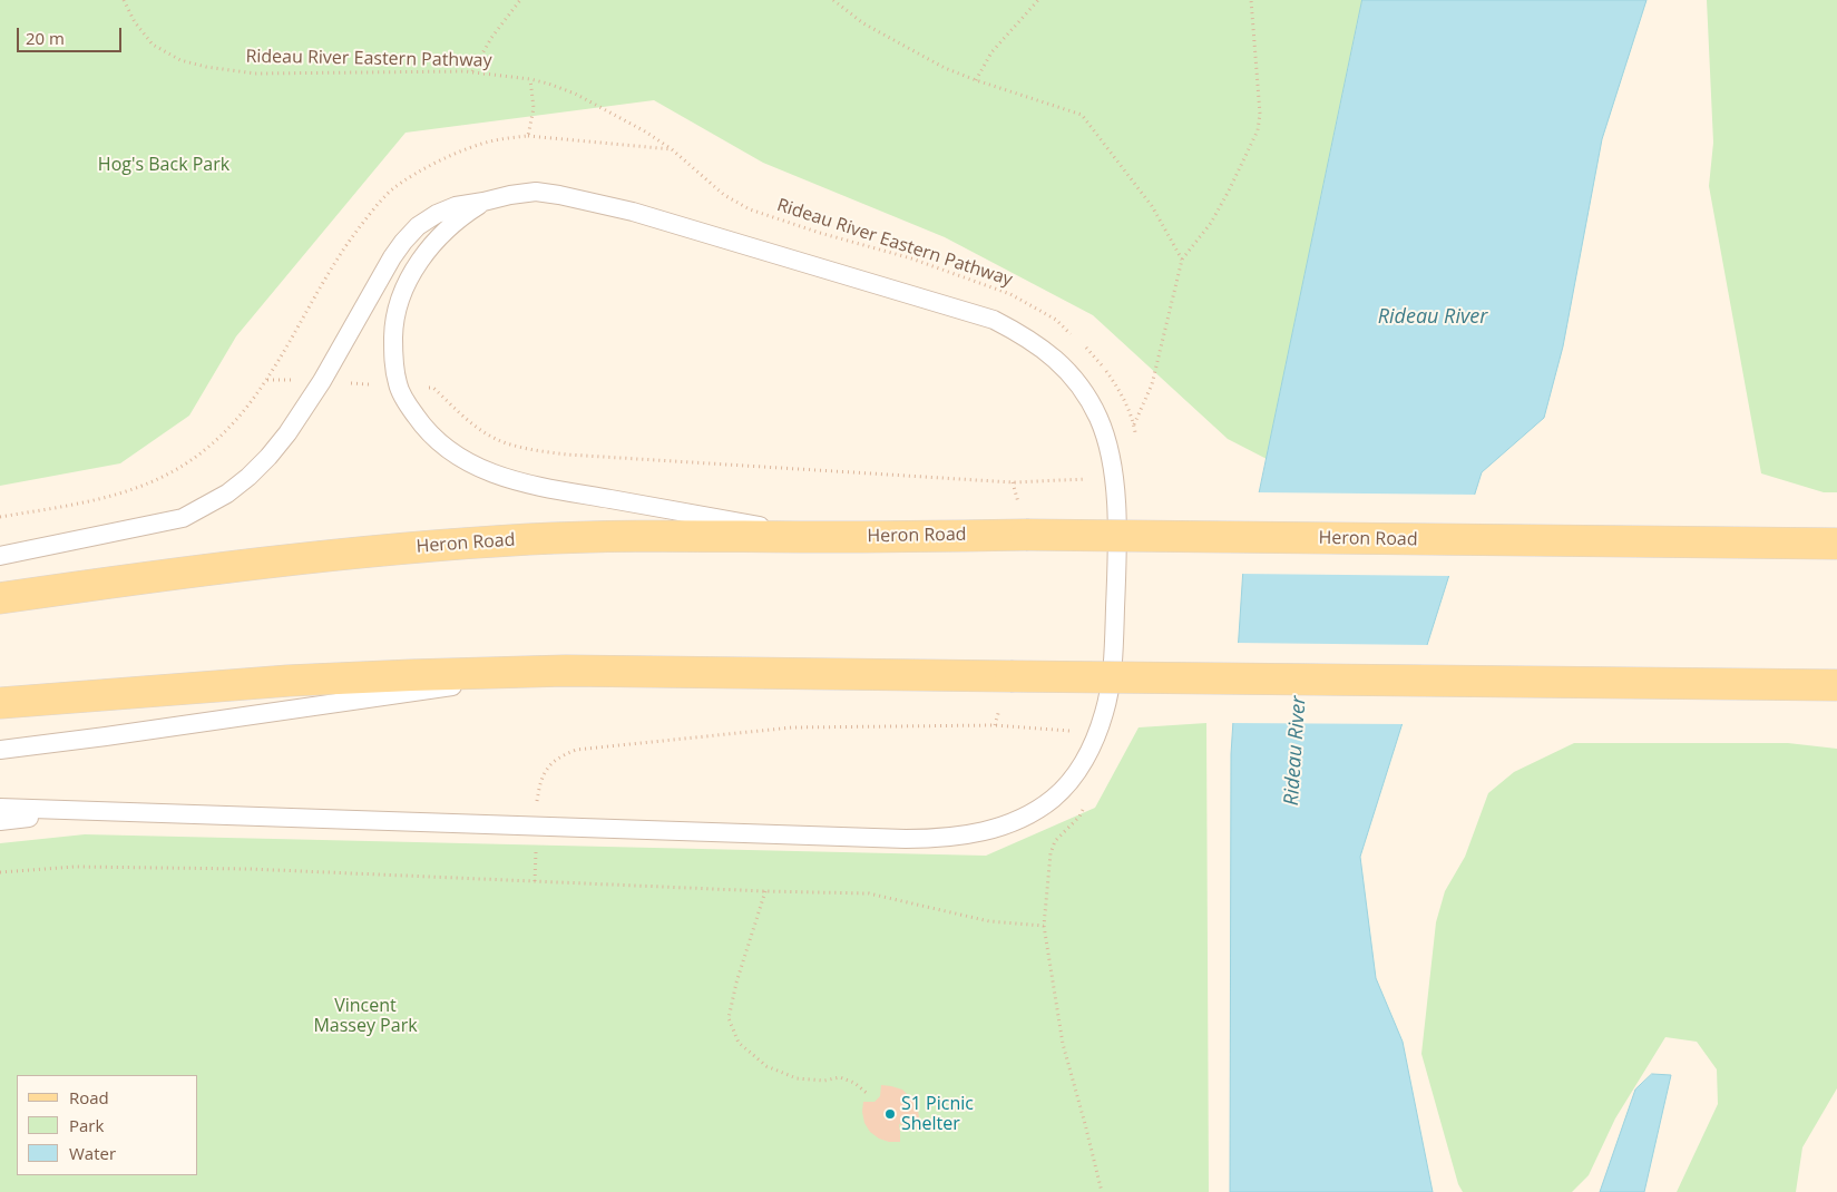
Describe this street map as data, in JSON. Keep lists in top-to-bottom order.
{
  "streets": {
    "main road": ["Heron Road"],
    "path": ["Rideau River Eastern Pathway"]
  },
  "water": ["Rideau River"],
  "parks": ["Hog's Back Park", "Vincent Massey Park"],
  "places": ["S1 Picnic Shelter"],
  "legend": ["Road", "Park", "Water"],
  "scale_bar": "20 m"
}
